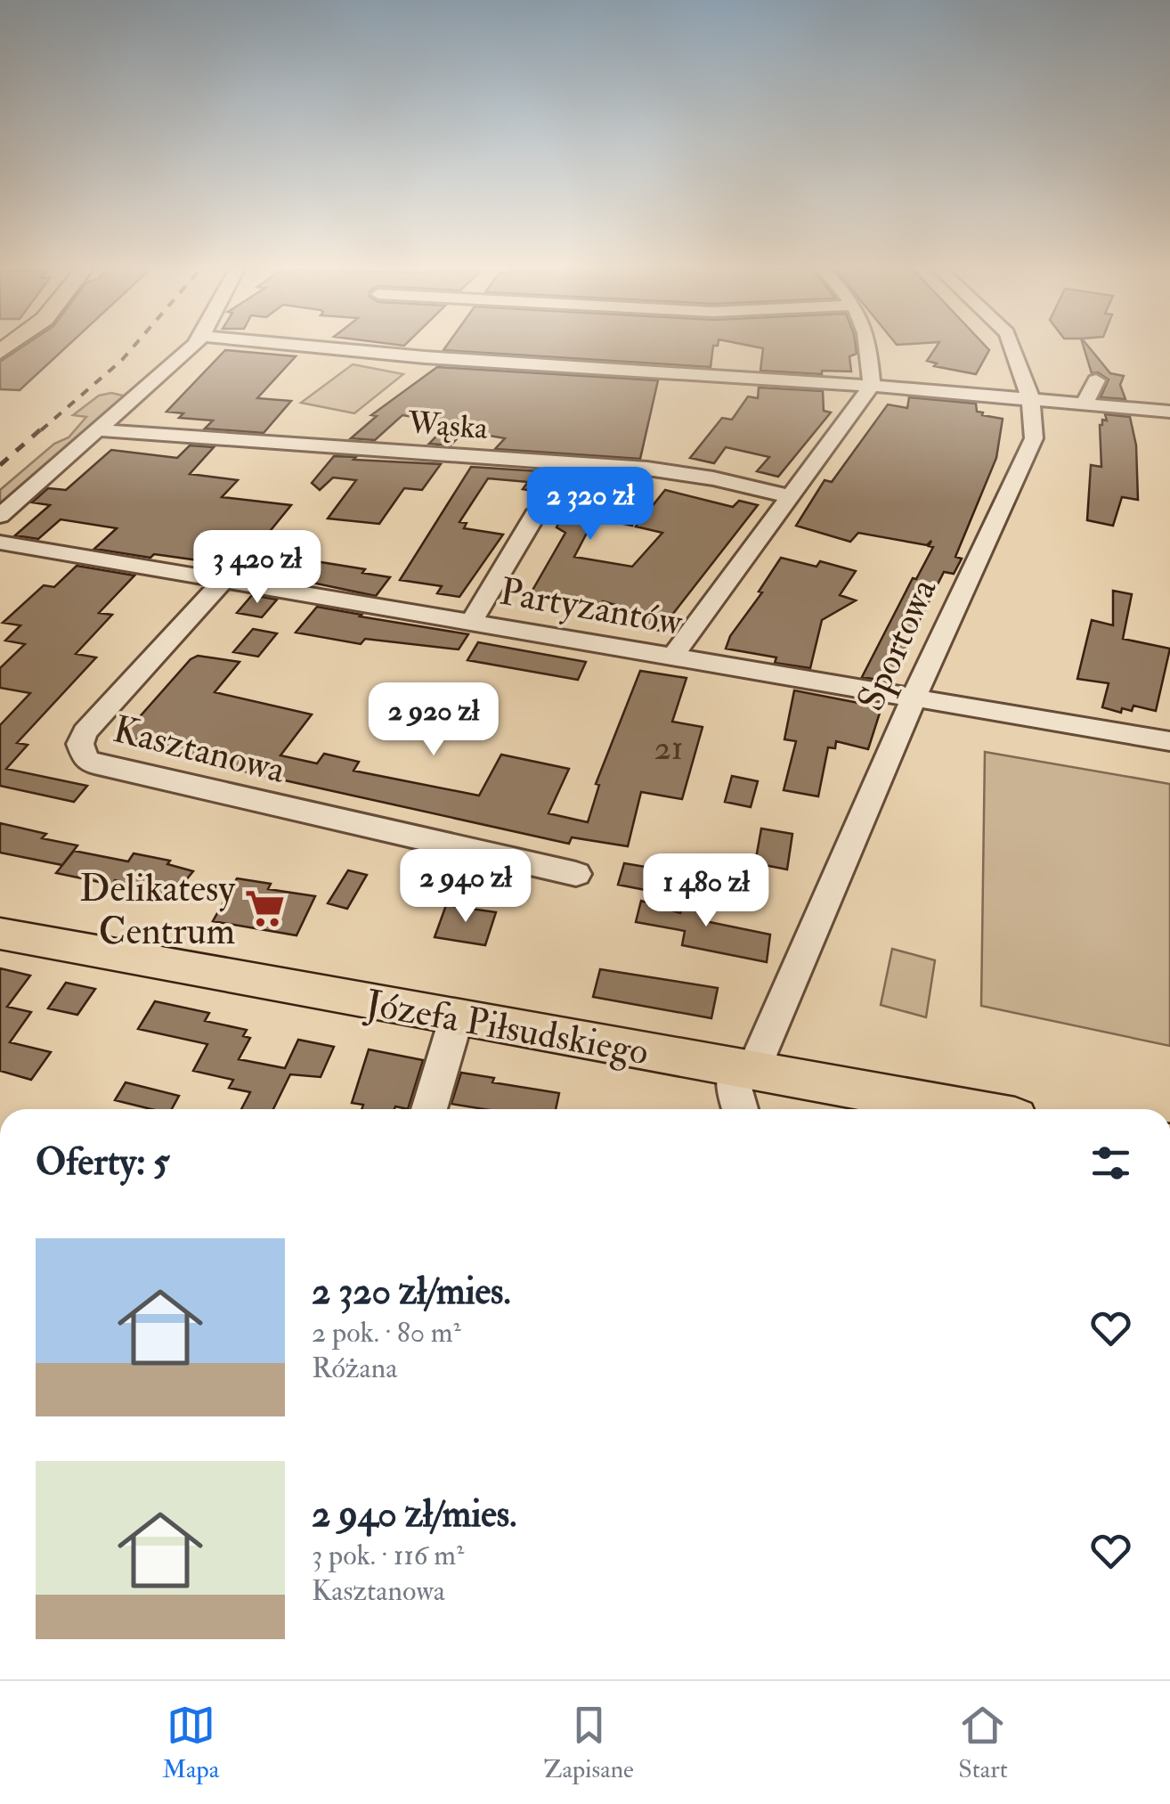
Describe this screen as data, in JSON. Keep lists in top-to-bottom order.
{
  "streets": {
    "main road": ["Józefa Piłsudskiego"],
    "street": [
      "Wąska",
      "Partyzantów",
      "Sportowa",
      "Kasztanowa"
    ]
  },
  "crossings": [
    ["Partyzantów", "Sportowa"],
    ["Partyzantów", "Kasztanowa"],
    ["Sportowa", "Józefa Piłsudskiego"]
  ],
  "places": {
    "supermarket": ["Delikatesy Centrum"]
  },
  "house_numbers": ["21"],
  "page": {
    "price": [
      "2 320 zł",
      "3 420 zł",
      "2 920 zł",
      "2 940 zł",
      "1 480 zł"
    ],
    "heading": "Oferty: 5",
    "list": [
      {
        "name": "2 320 zł/mies.",
        "note": "2 pok. · 80 m² · Różana"
      },
      {
        "name": "2 940 zł/mies.",
        "note": "3 pok. · 116 m² · Kasztanowa"
      }
    ],
    "tabs": ["Mapa", "Zapisane", "Start"]
  }
}
